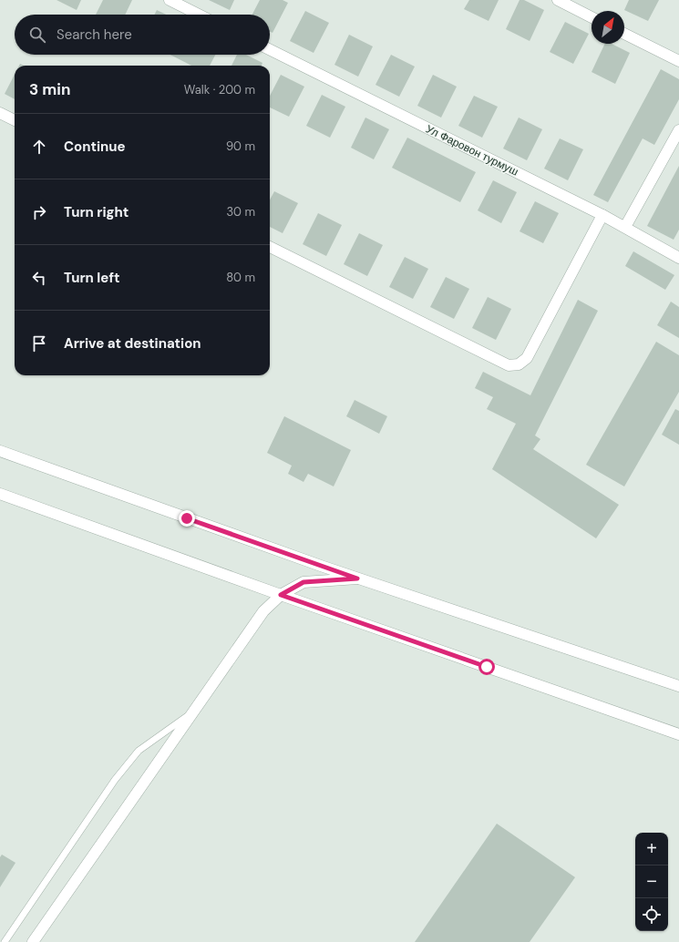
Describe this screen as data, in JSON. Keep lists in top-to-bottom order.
{
  "streets": {
    "street": ["Ул Фаровон турмуш"]
  },
  "north": "top right",
  "page": {
    "search": "Search here",
    "heading": ["3 min", "Walk · 200 m"],
    "list": [
      ["Continue", "90 m"],
      ["Turn right", "30 m"],
      ["Turn left", "80 m"],
      "Arrive at destination"
    ],
    "map_buttons": ["+", "−"]
  }
}
